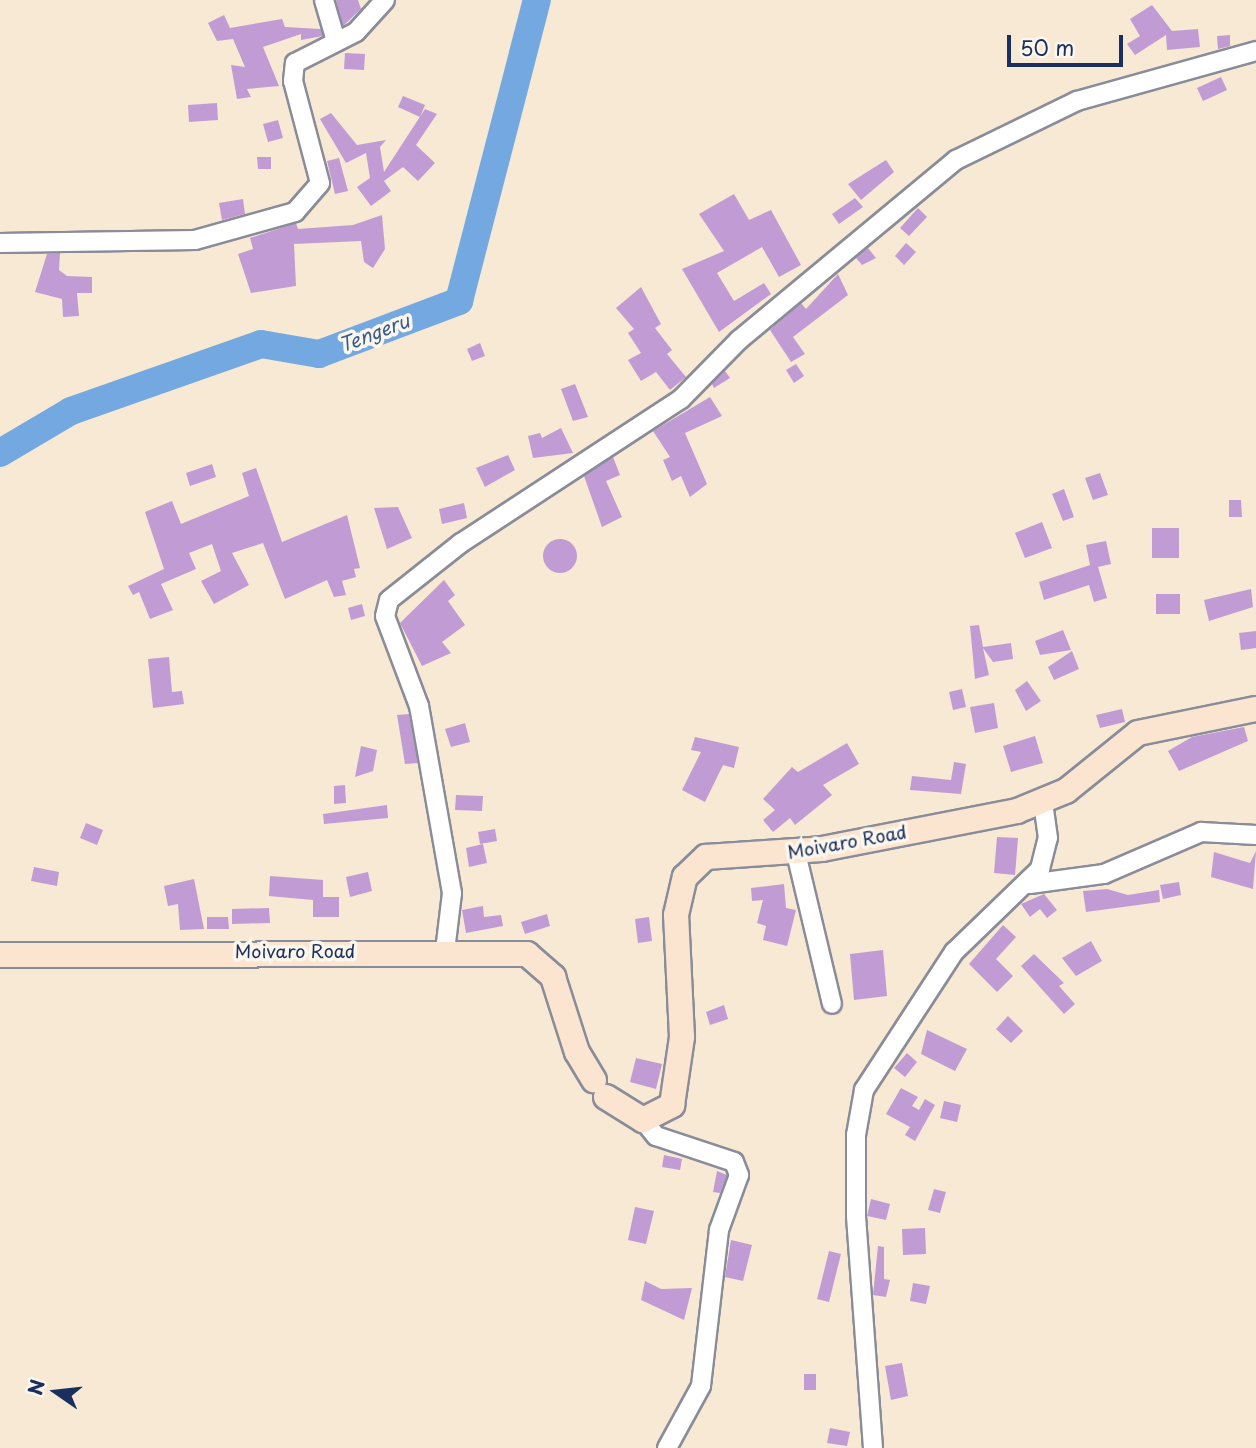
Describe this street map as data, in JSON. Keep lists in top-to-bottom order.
{
  "streets": {
    "street": ["Moivaro Road"]
  },
  "water": ["Tengeru"],
  "scale_bar": "50 m",
  "north": "left"
}
